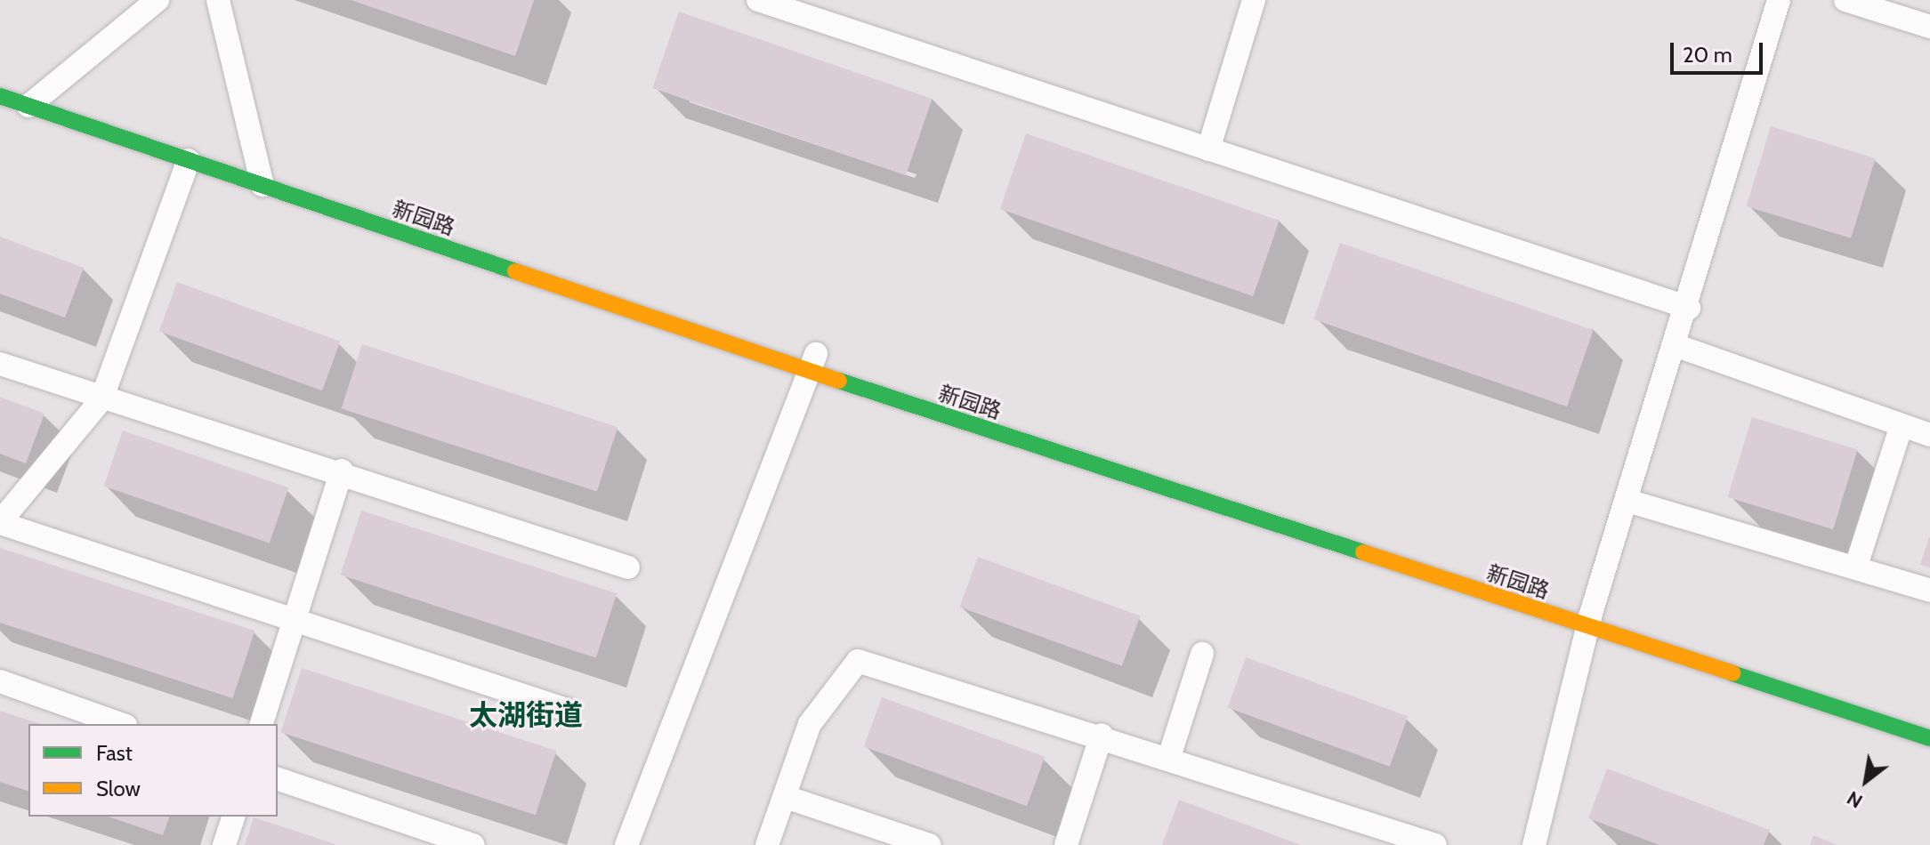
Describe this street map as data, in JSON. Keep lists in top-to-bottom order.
{
  "streets": {
    "street": ["新园路"]
  },
  "districts": ["太湖街道"],
  "legend": ["Fast", "Slow"],
  "scale_bar": "20 m",
  "north": "bottom left"
}
